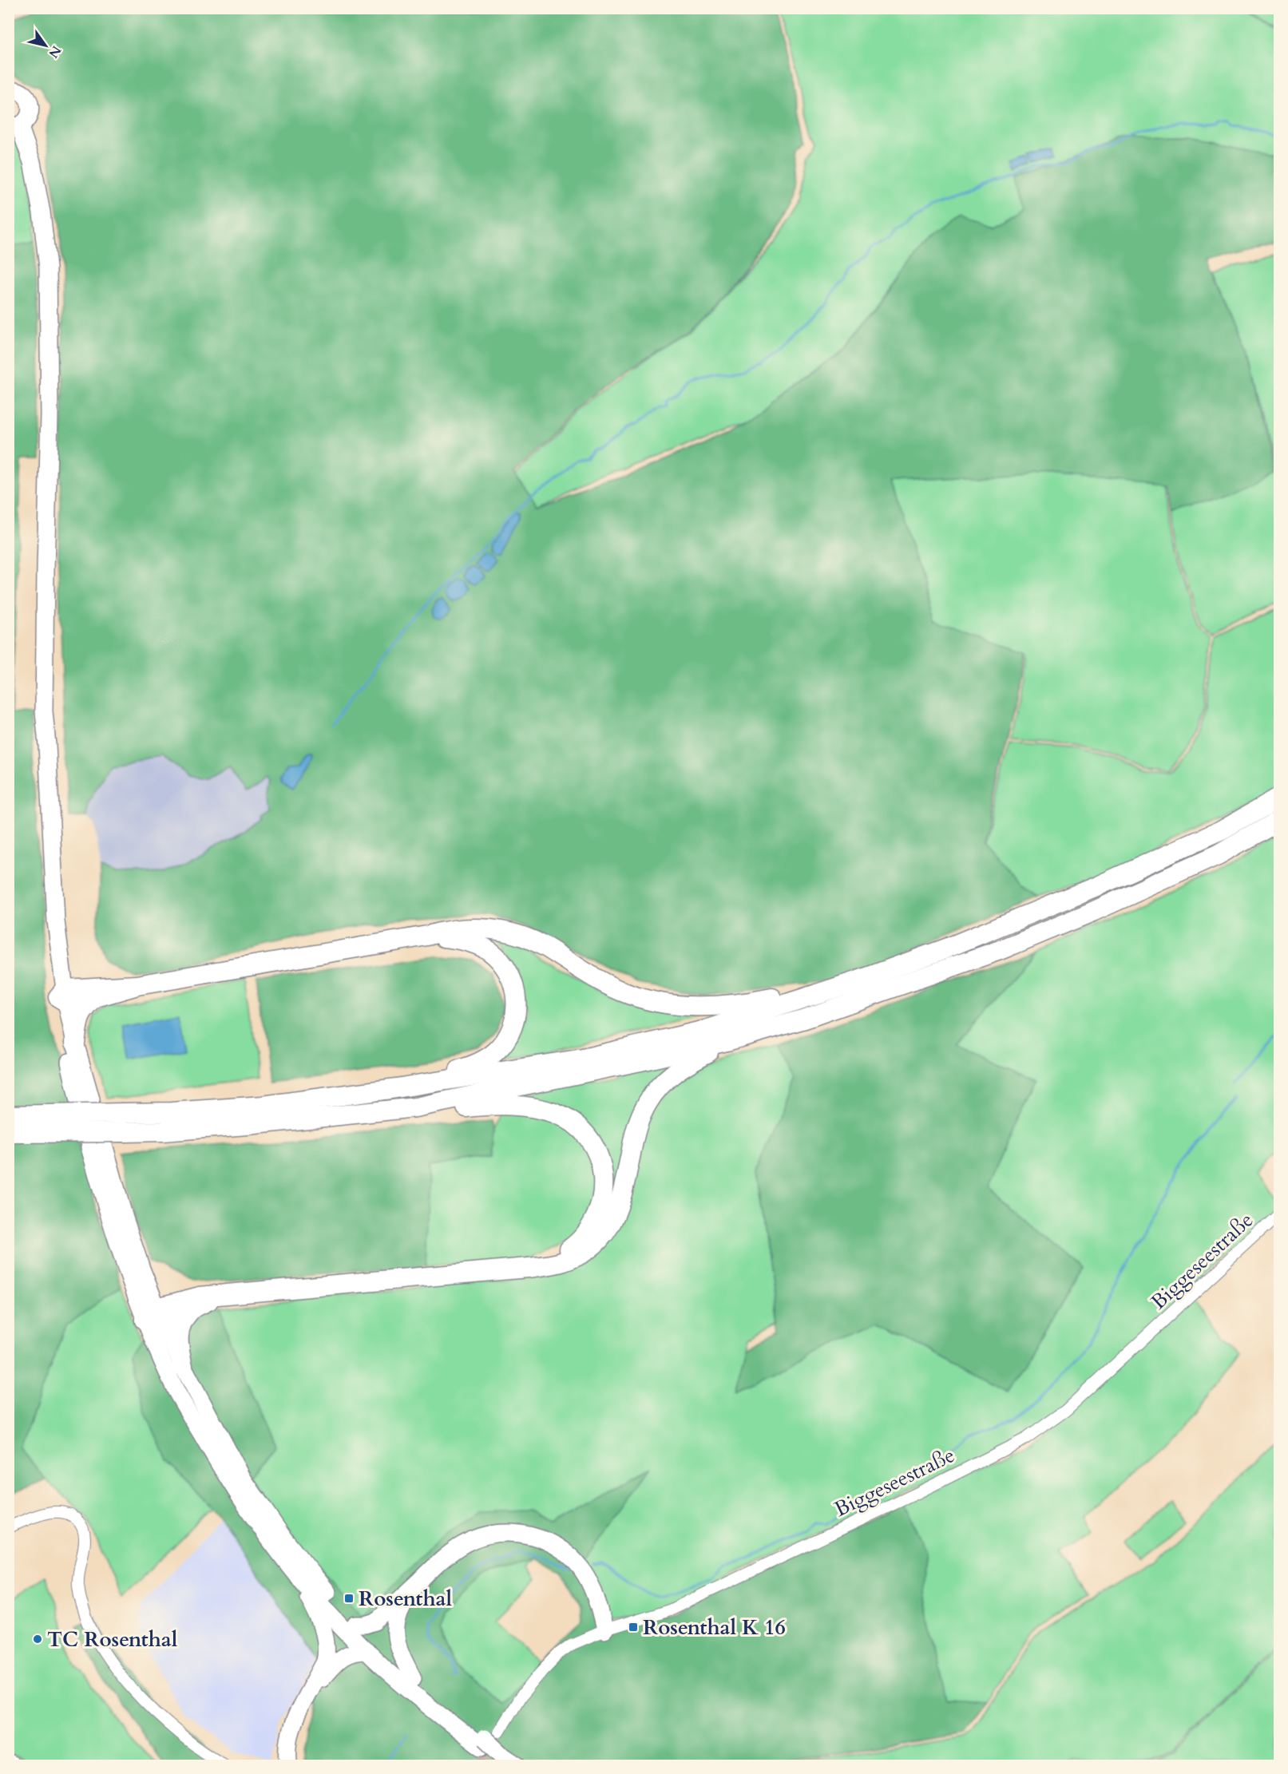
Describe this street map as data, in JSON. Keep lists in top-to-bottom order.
{
  "streets": {
    "street": ["Biggeseestraße"]
  },
  "places": {
    "transit": ["Rosenthal", "Rosenthal K 16"],
    "other": ["TC Rosenthal"]
  },
  "north": "bottom right"
}
